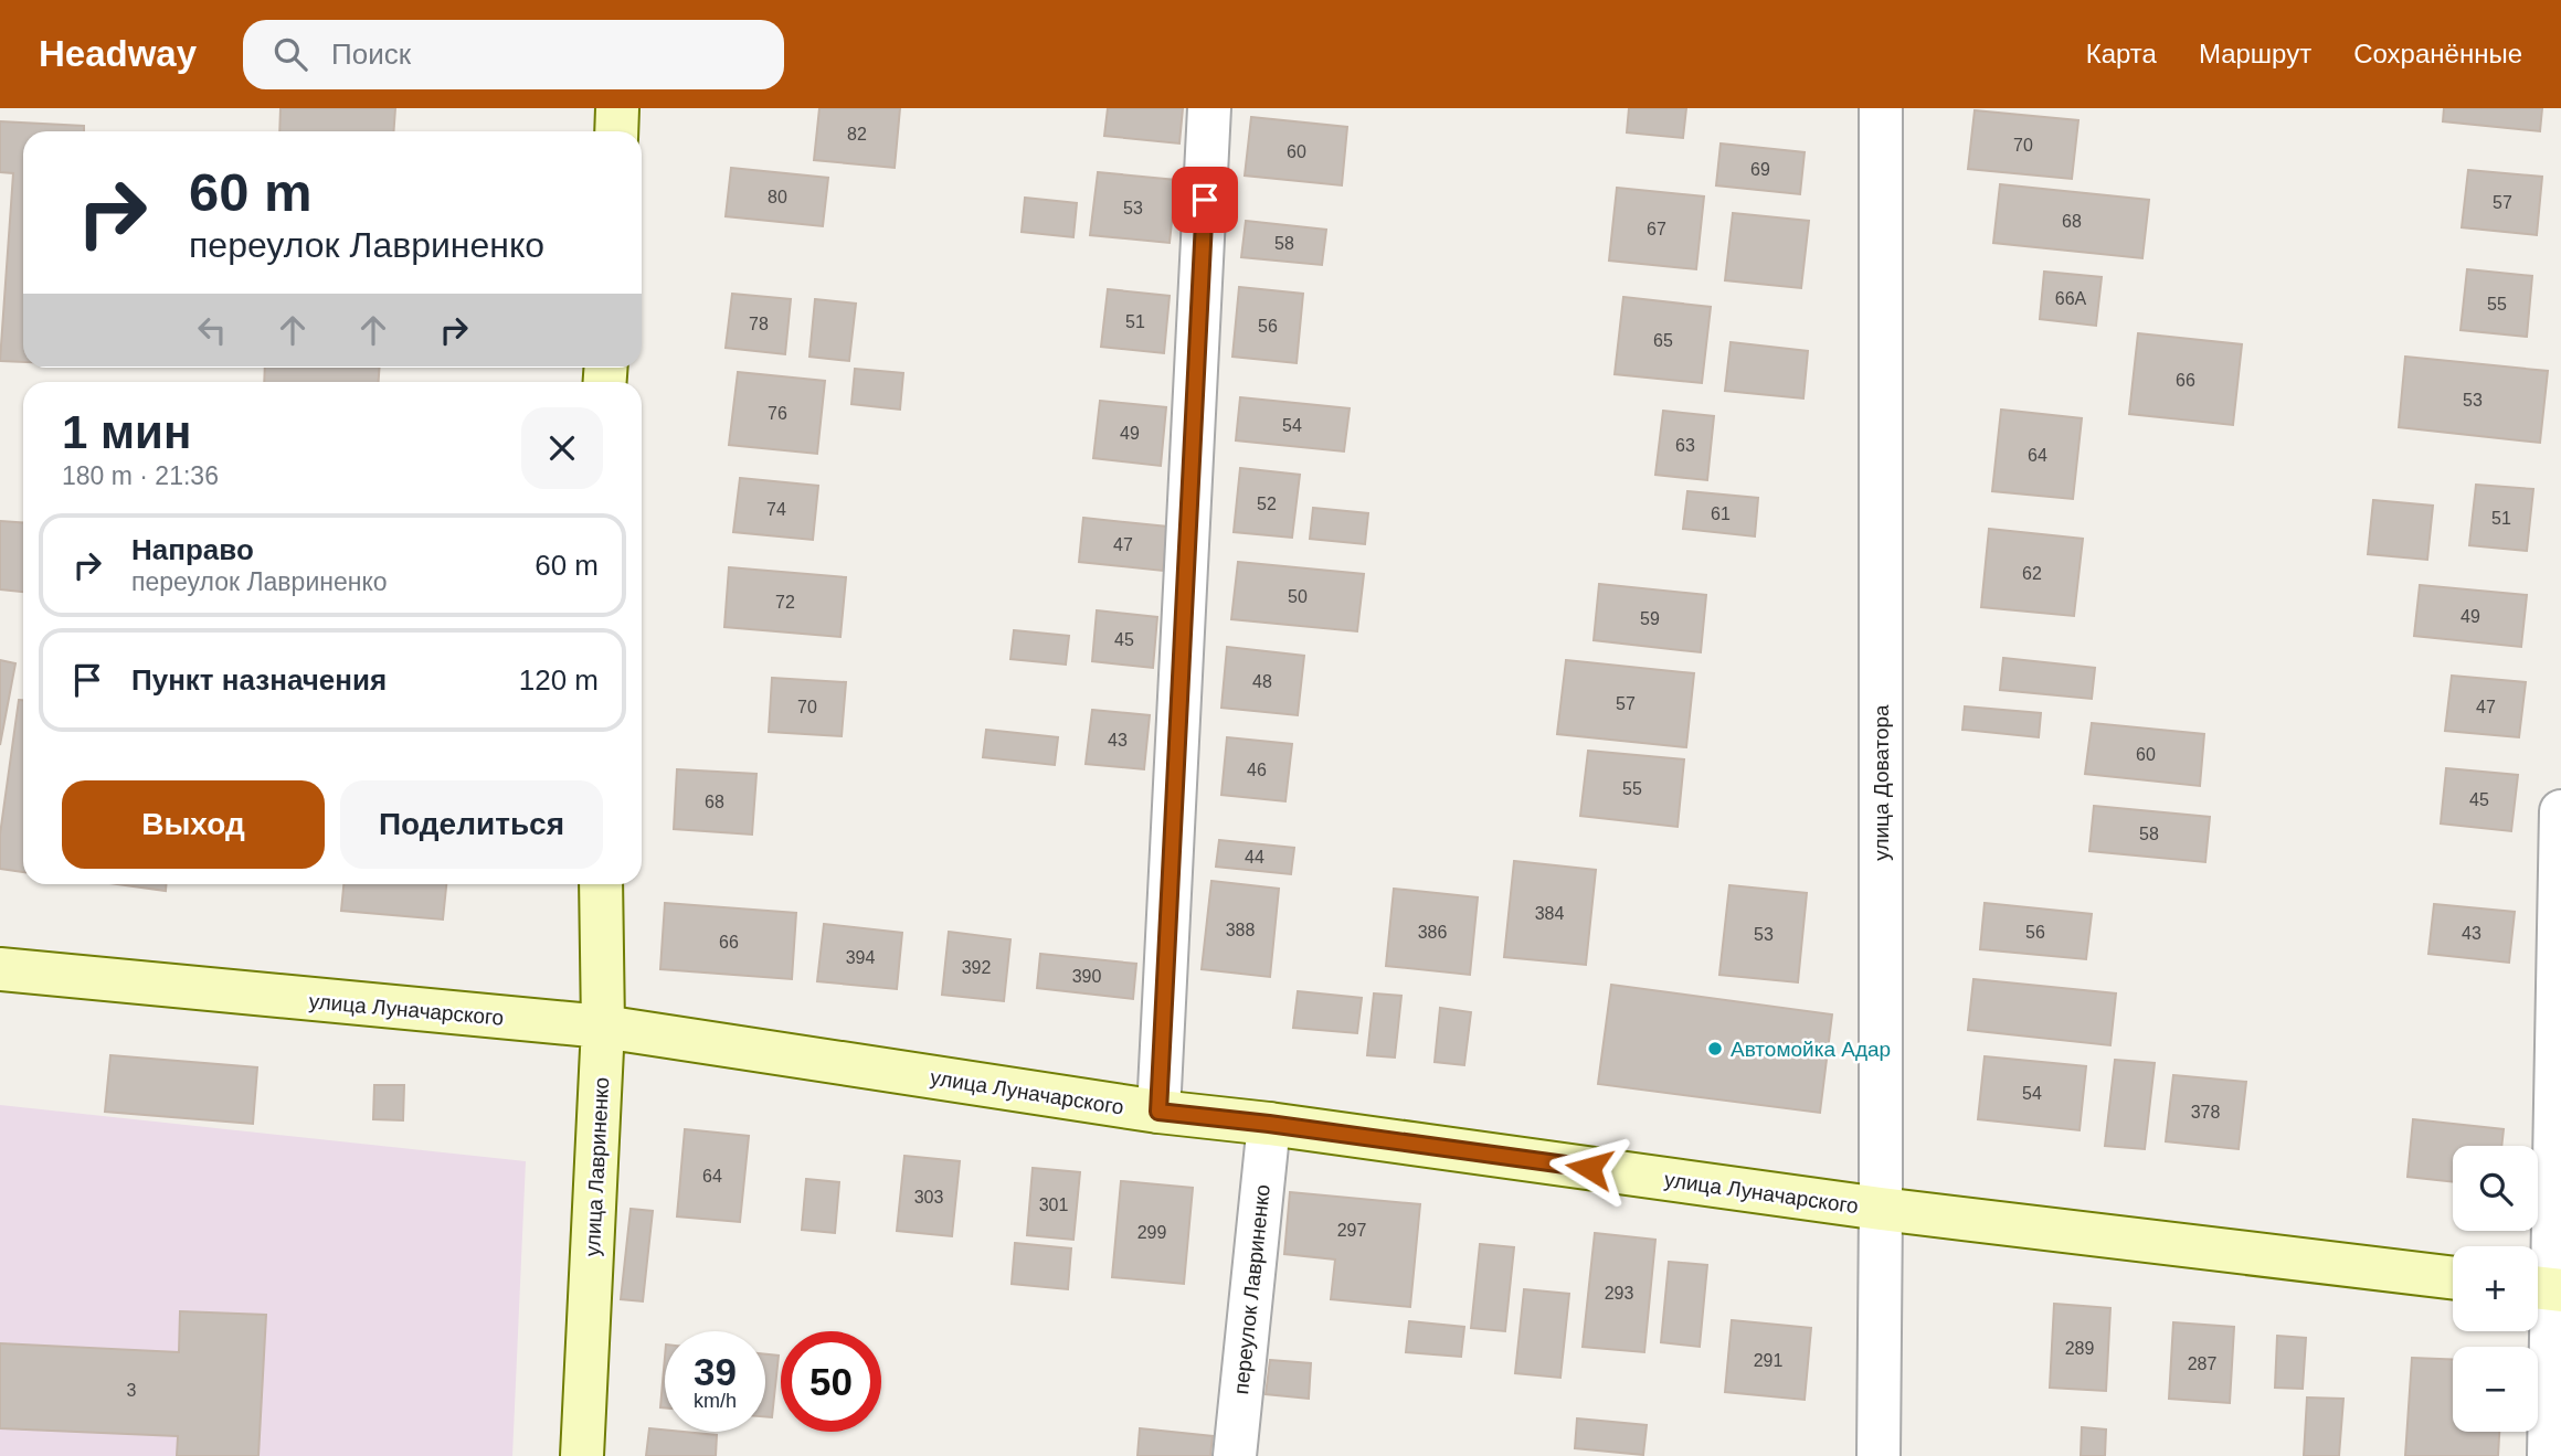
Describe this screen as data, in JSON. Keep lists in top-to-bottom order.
{
  "streets": {
    "main road": ["улица Луначарского", "улица Лавриненко"],
    "street": ["улица Доватора", "переулок Лавриненко"]
  },
  "crossings": [
    ["улица Доватора", "улица Луначарского"],
    ["улица Луначарского", "улица Лавриненко"],
    ["улица Луначарского", "переулок Лавриненко"]
  ],
  "places": ["Автомойка Адар"],
  "house_numbers": [
    "82",
    "70",
    "60",
    "69",
    "80",
    "57",
    "53",
    "68",
    "67",
    "58",
    "66А",
    "55",
    "51",
    "78",
    "56",
    "65",
    "66",
    "53",
    "76",
    "54",
    "49",
    "63",
    "64",
    "52",
    "74",
    "61",
    "51",
    "47",
    "62",
    "50",
    "72",
    "49",
    "59",
    "45",
    "48",
    "57",
    "70",
    "47",
    "43",
    "60",
    "46",
    "55",
    "45",
    "68",
    "58",
    "44",
    "384",
    "388",
    "386",
    "56",
    "43",
    "53",
    "66",
    "394",
    "392",
    "390",
    "54",
    "378",
    "64",
    "303",
    "301",
    "297",
    "299",
    "293",
    "289",
    "291",
    "287",
    "3"
  ],
  "page": {
    "header": "Headway",
    "search": "Поиск",
    "nav": ["Карта", "Маршрут", "Сохранённые"],
    "turn": ["60 m", "переулок Лавриненко"],
    "heading": ["1 мин", "180 m · 21:36"],
    "list": [
      {
        "name": "Направо",
        "note": "переулок Лавриненко",
        "value": "60 m"
      },
      {
        "name": "Пункт назначения",
        "value": "120 m"
      }
    ],
    "buttons": ["Выход", "Поделиться"],
    "map_buttons": ["+", "−"],
    "speed": "39 km/h",
    "limit": "50"
  }
}
